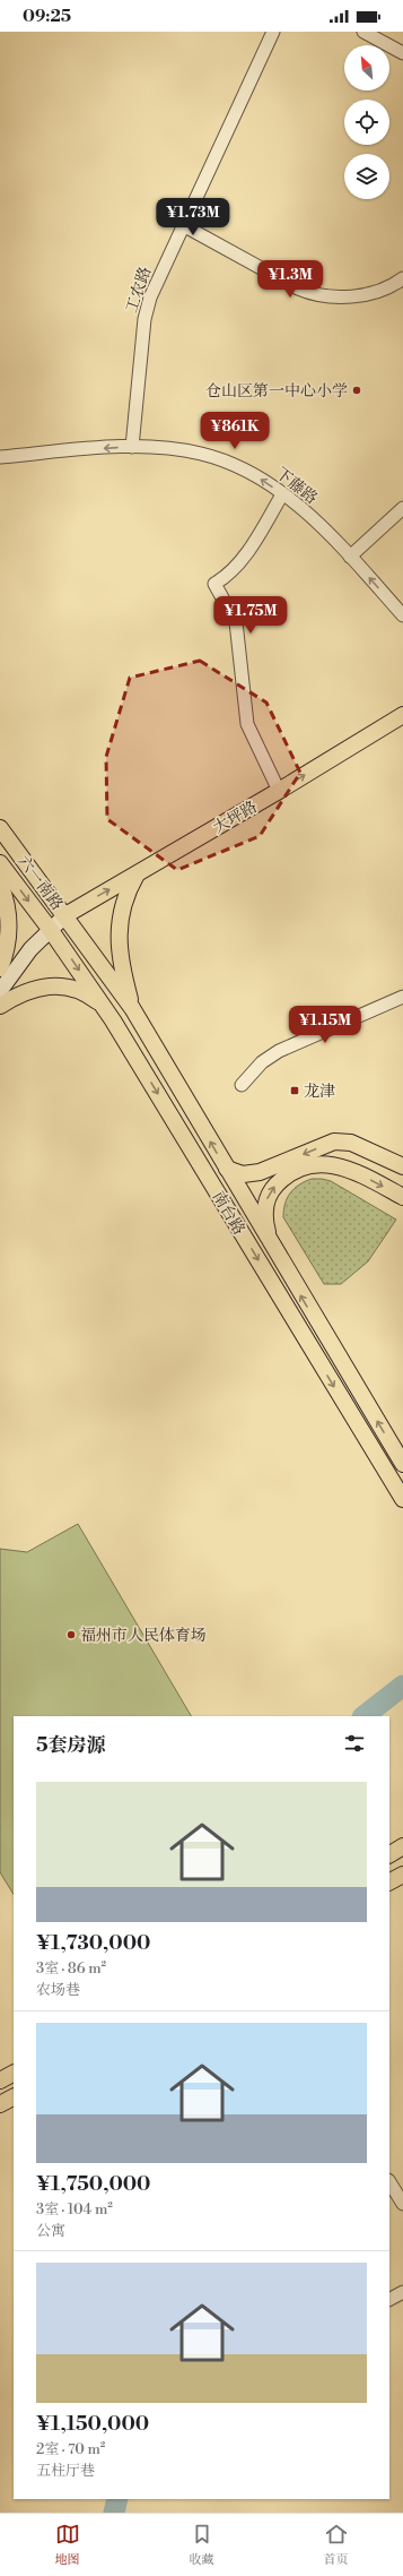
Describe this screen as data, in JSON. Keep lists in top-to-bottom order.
{
  "streets": {
    "main road": ["大坪路", "六一南路", "南台路"],
    "street": ["工农路", "下藤路"]
  },
  "crossings": [
    ["工农路", "下藤路"],
    ["大坪路", "六一南路"],
    ["大坪路", "南台路"],
    ["六一南路", "南台路"]
  ],
  "one_way": ["下藤路", "大坪路"],
  "places": {
    "other": ["仓山区第一中心小学", "福州市人民体育场"],
    "transit": ["龙津"]
  },
  "north": "top left",
  "page": {
    "status": "09:25",
    "price": [
      "¥1.73M",
      "¥1.3M",
      "¥861K",
      "¥1.75M",
      "¥1.15M"
    ],
    "heading": "5套房源",
    "list": [
      {
        "name": "¥1,730,000",
        "note": "3室 · 86 m² · 农场巷"
      },
      {
        "name": "¥1,750,000",
        "note": "3室 · 104 m² · 公寓"
      },
      {
        "name": "¥1,150,000",
        "note": "2室 · 70 m² · 五柱厅巷"
      }
    ],
    "tabs": ["地图", "收藏", "首页"]
  }
}
